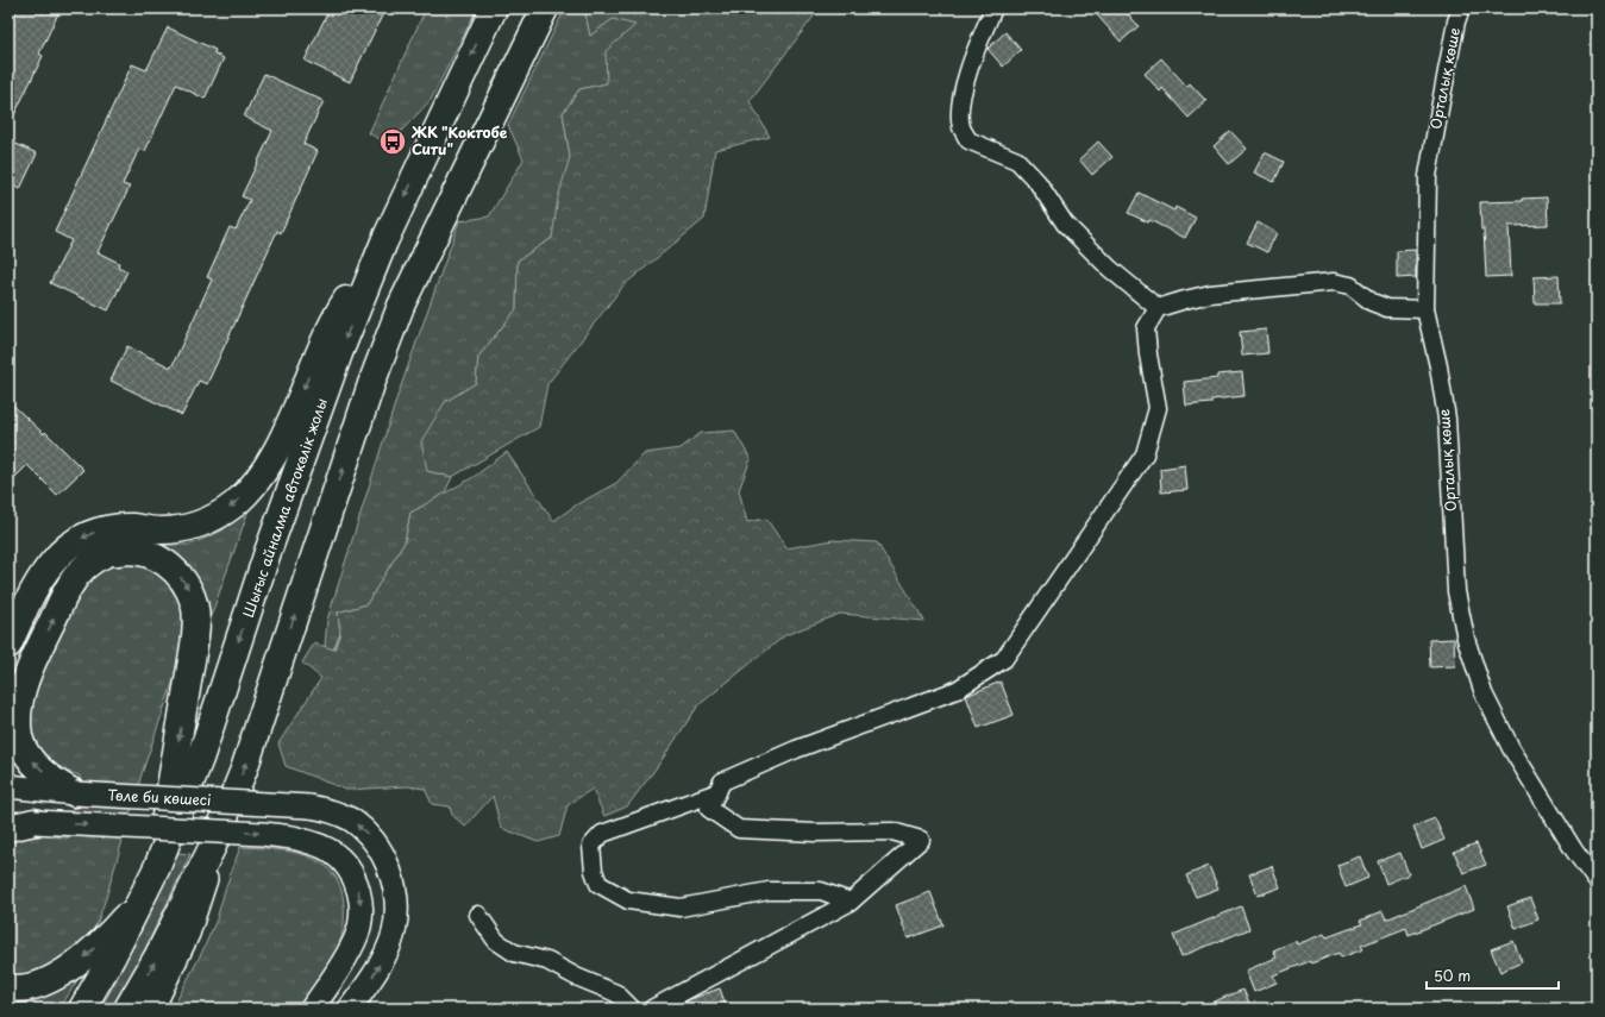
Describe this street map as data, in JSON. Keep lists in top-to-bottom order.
{
  "streets": {
    "main road": ["Шығыс айналма автокөлік жолы", "Төле би көшесі"],
    "street": ["Орталық көше"]
  },
  "places": {
    "bus stop": ["ЖК \"Коктобе Сити\""]
  },
  "scale_bar": "50 m"
}
